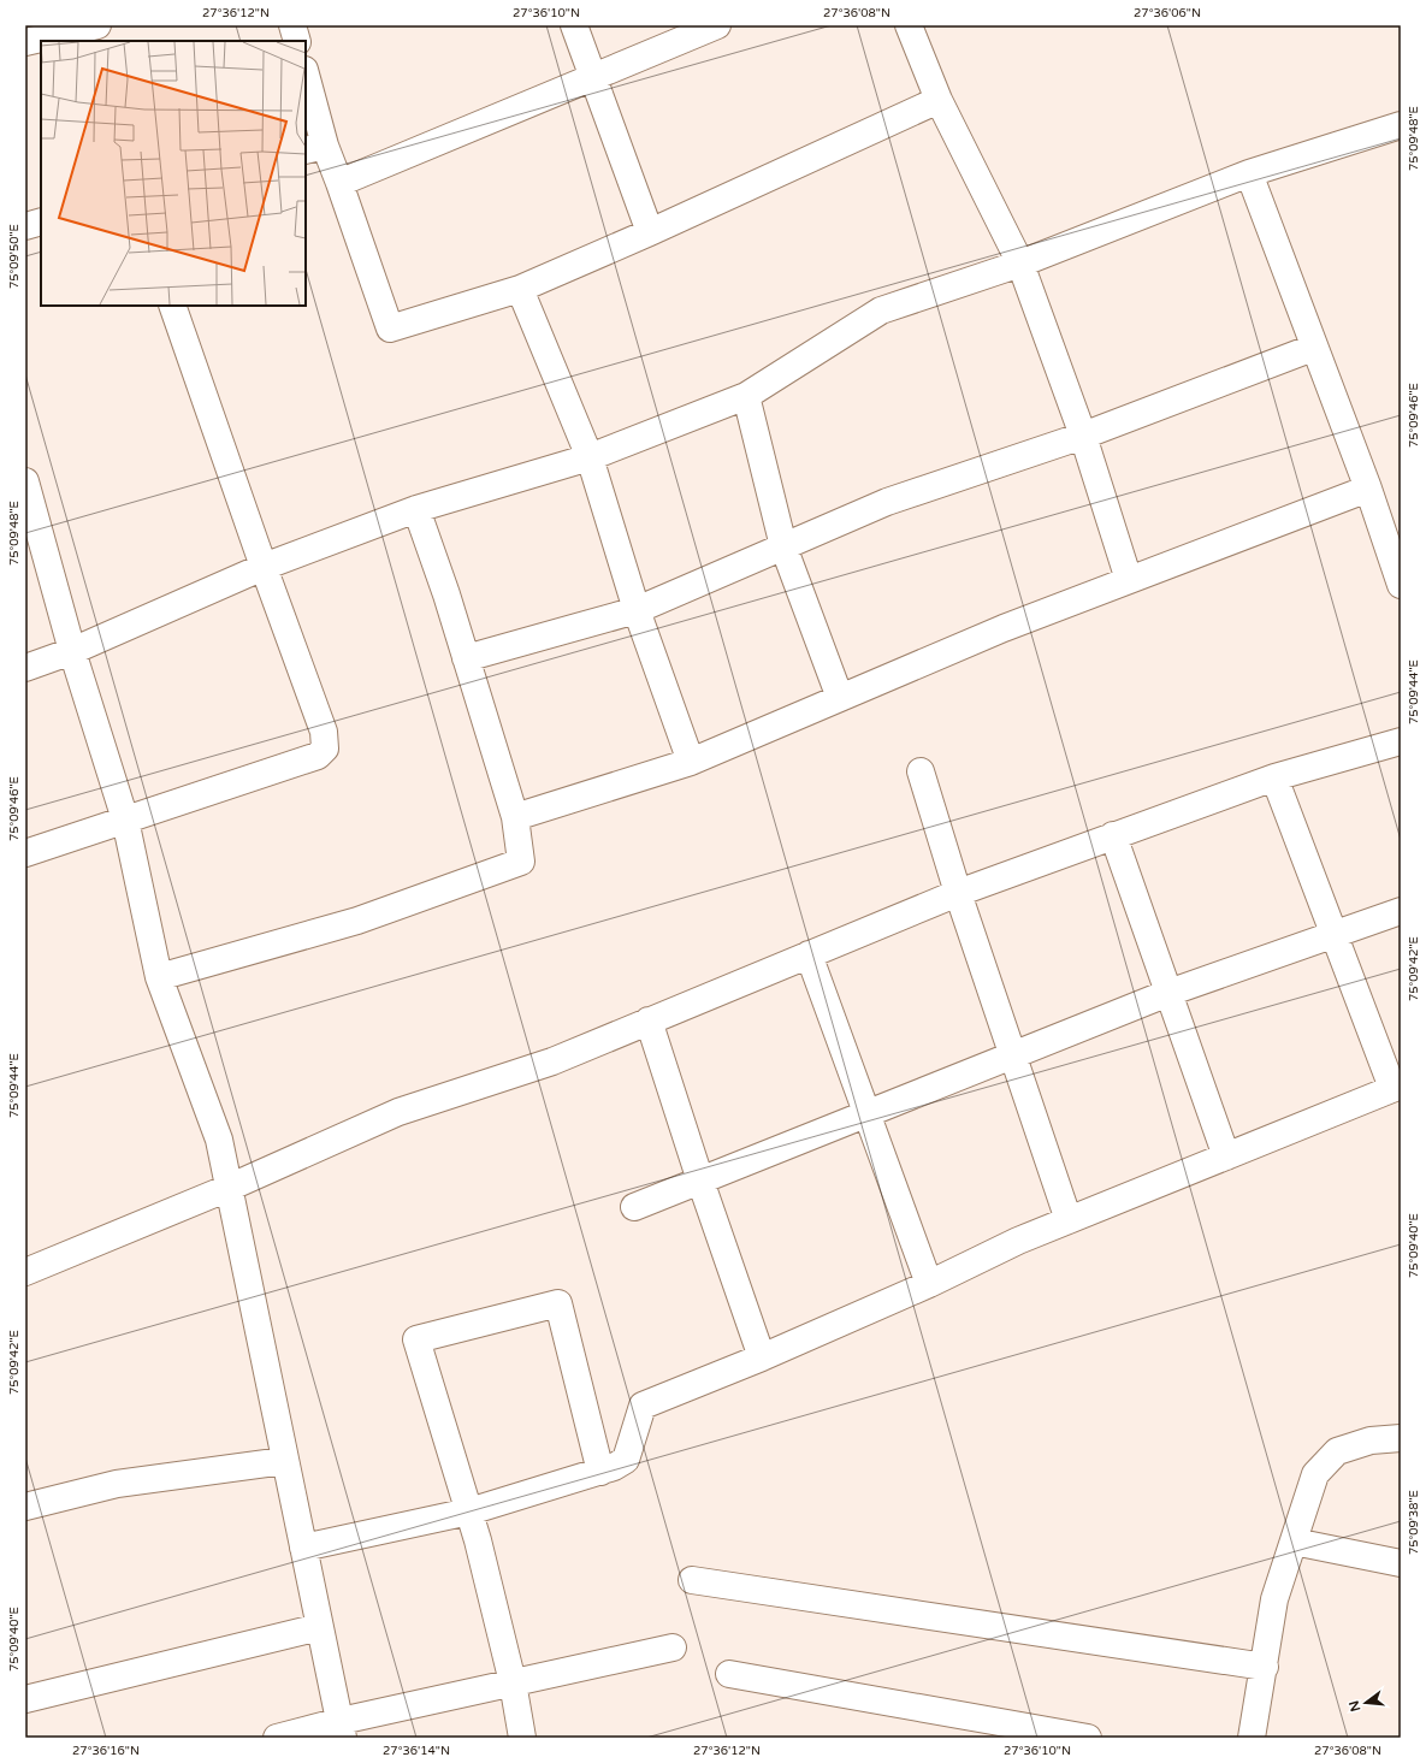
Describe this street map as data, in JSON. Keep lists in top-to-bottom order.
{
  "north": "left",
  "coordinates": [
    "27°36'12\"N",
    "27°36'10\"N",
    "27°36'08\"N",
    "27°36'06\"N",
    "75°09'48\"E",
    "75°09'50\"E",
    "75°09'46\"E",
    "75°09'44\"E",
    "75°09'42\"E",
    "75°09'40\"E",
    "75°09'38\"E",
    "27°36'16\"N",
    "27°36'14\"N"
  ]
}
